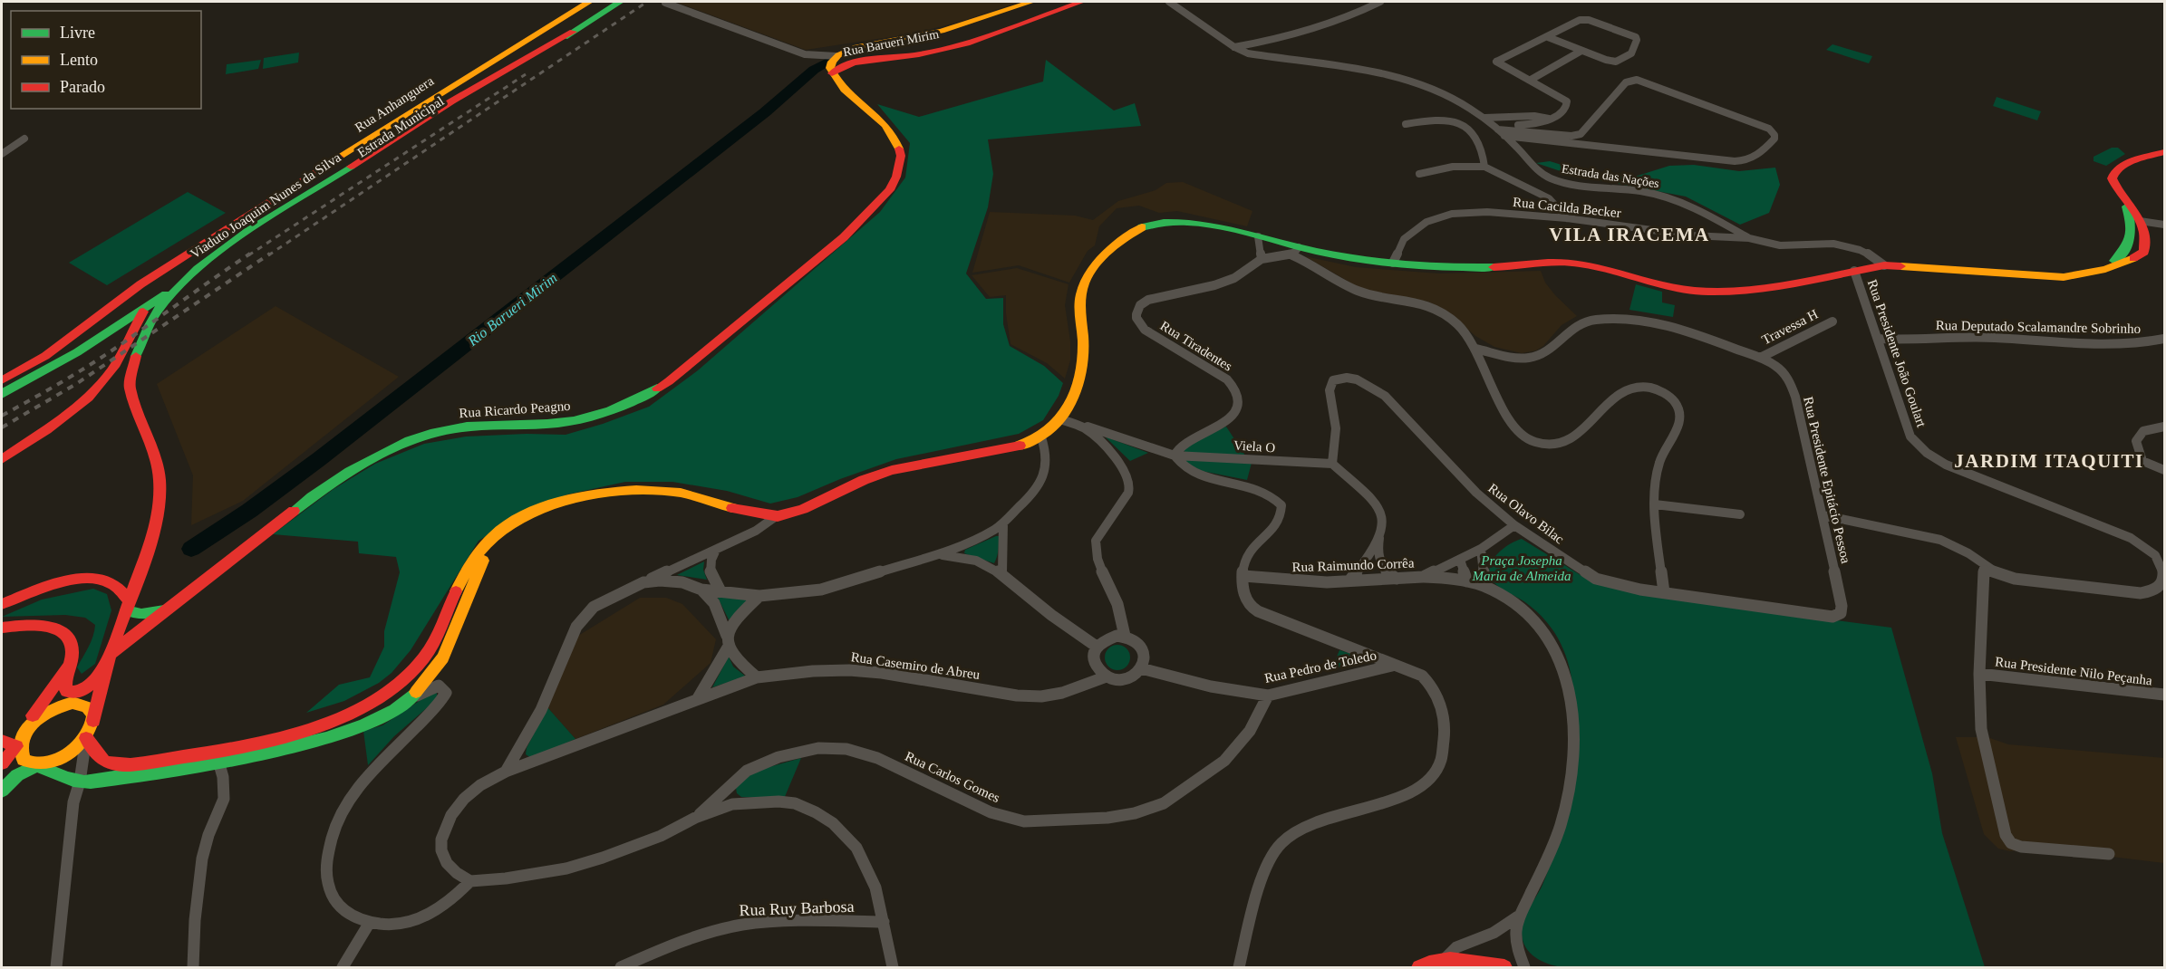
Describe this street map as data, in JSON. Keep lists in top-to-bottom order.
{
  "streets": {
    "main road": [
      "Rua Barueri Mirim",
      "Rua Anhanguera",
      "Estrada Municipal",
      "Viaduto Joaquim Nunes da Silva",
      "Rua Ricardo Peagno"
    ],
    "street": [
      "Estrada das Nações",
      "Rua Cacilda Becker",
      "Travessa H",
      "Rua Deputado Scalamandre Sobrinho",
      "Rua Tiradentes",
      "Rua Presidente João Goulart",
      "Viela O",
      "Rua Presidente Epitácio Pessoa",
      "Rua Olavo Bilac",
      "Rua Raimundo Corrêa",
      "Rua Casemiro de Abreu",
      "Rua Pedro de Toledo",
      "Rua Presidente Nilo Peçanha",
      "Rua Carlos Gomes",
      "Rua Ruy Barbosa"
    ]
  },
  "crossings": [
    ["Rua Barueri Mirim", "Rua Ricardo Peagno"],
    ["Rua Anhanguera", "Viaduto Joaquim Nunes da Silva"],
    ["Estrada Municipal", "Viaduto Joaquim Nunes da Silva"],
    ["Estrada das Nações", "Rua Cacilda Becker"],
    ["Viaduto Joaquim Nunes da Silva", "Rua Ricardo Peagno"],
    ["Travessa H", "Rua Presidente Epitácio Pessoa"],
    ["Rua Deputado Scalamandre Sobrinho", "Rua Presidente João Goulart"],
    ["Rua Tiradentes", "Viela O"],
    ["Rua Presidente João Goulart", "Rua Presidente Epitácio Pessoa"],
    ["Viela O", "Rua Olavo Bilac"],
    ["Rua Presidente Epitácio Pessoa", "Rua Olavo Bilac"],
    ["Rua Olavo Bilac", "Rua Raimundo Corrêa"],
    ["Rua Casemiro de Abreu", "Rua Pedro de Toledo"],
    ["Rua Pedro de Toledo", "Rua Carlos Gomes"]
  ],
  "districts": ["VILA IRACEMA", "JARDIM ITAQUITI"],
  "water": ["Rio Barueri Mirim"],
  "parks": ["Praça Josepha Maria de Almeida"],
  "legend": ["Livre", "Lento", "Parado"]
}
